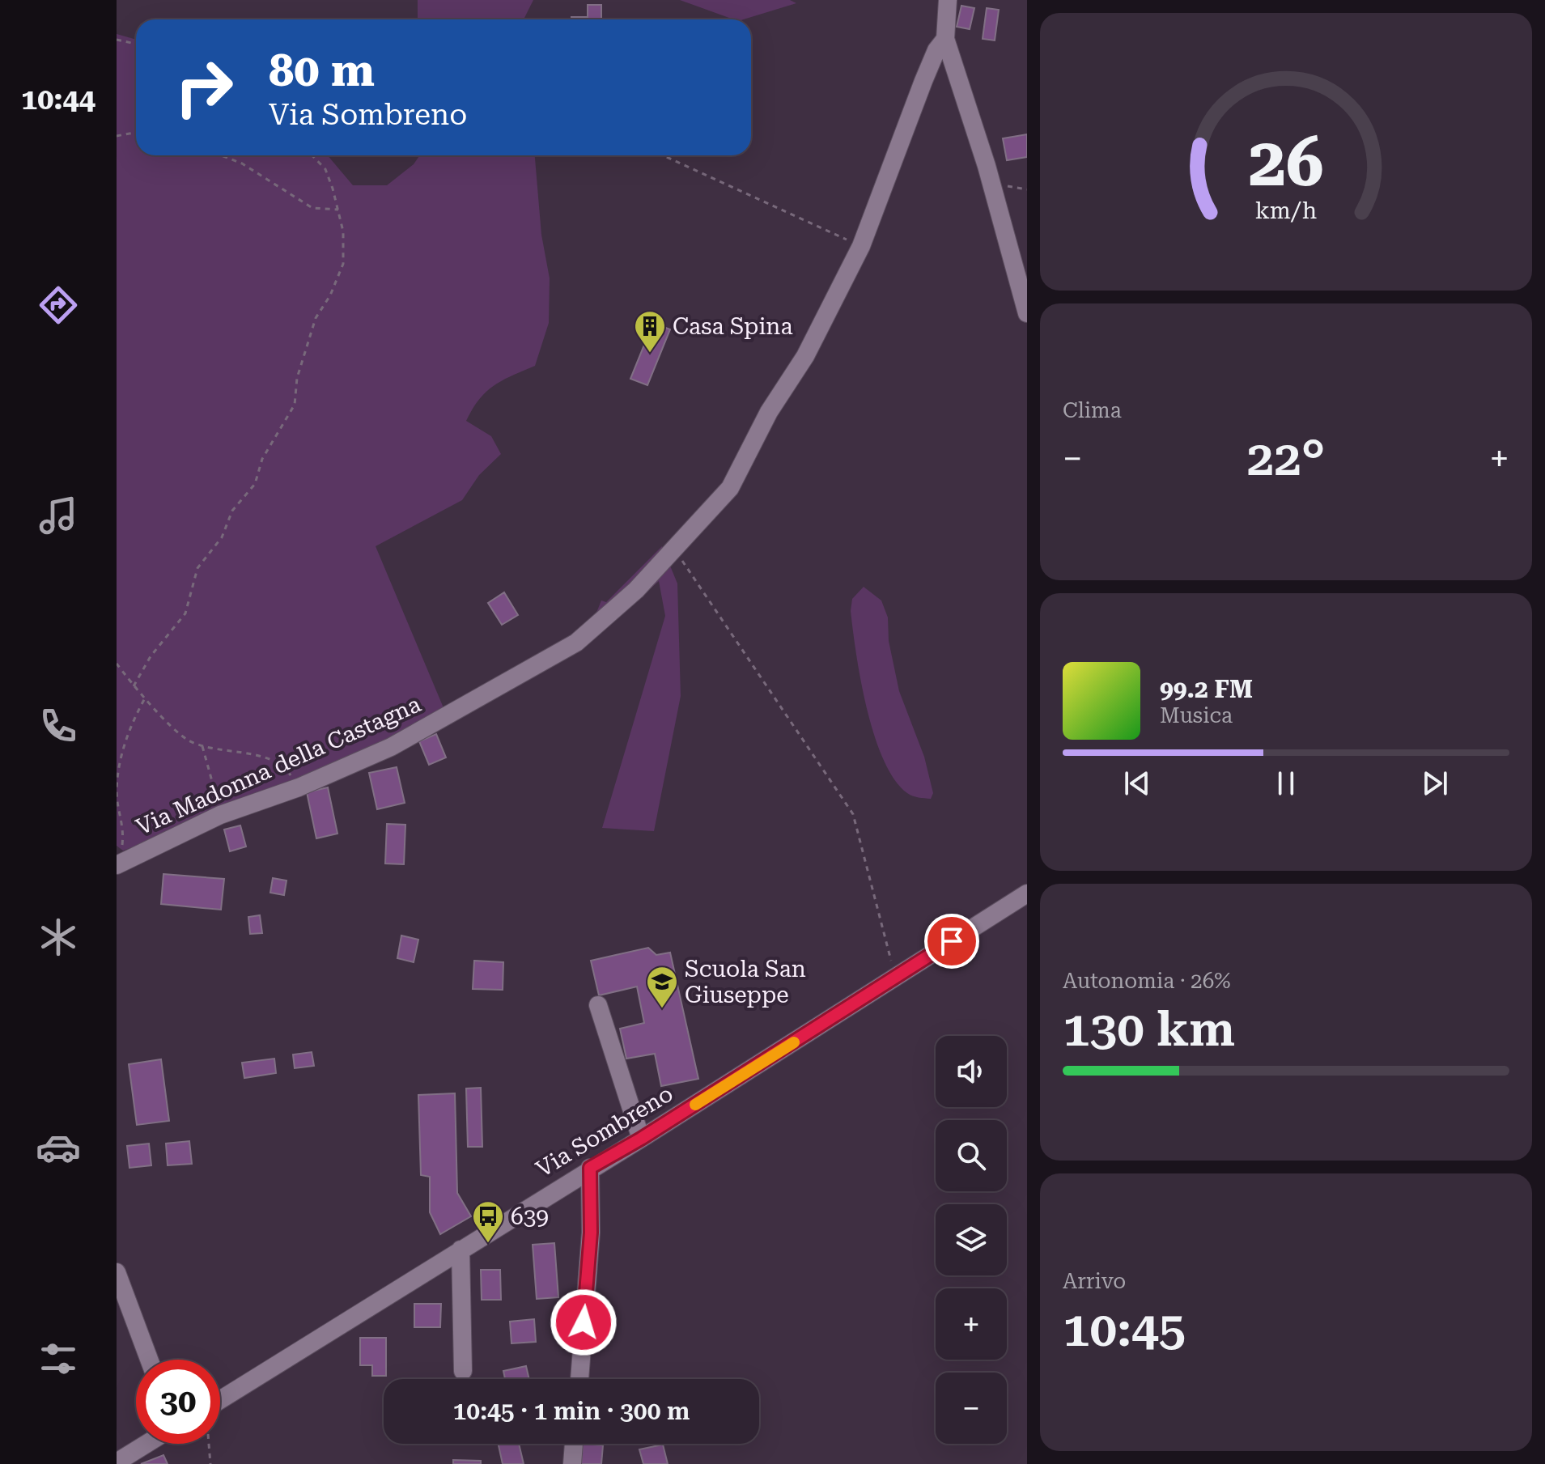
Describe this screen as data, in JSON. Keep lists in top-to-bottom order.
{
  "streets": {
    "street": ["Via Madonna della Castagna", "Via Sombreno"]
  },
  "places": {
    "building": ["Casa Spina"],
    "school or university": ["Scuola San Giuseppe"],
    "bus stop": ["639"]
  },
  "page": {
    "tabs": "10:44",
    "turn": ["80 m", "Via Sombreno"],
    "tile": [
      "Clima",
      ["Autonomia · 26%", "130 km"],
      ["Arrivo", "10:45"]
    ],
    "heat": ["−", "22°", "+"],
    "song": ["99.2 FM", "Musica"],
    "map_buttons": ["+", "−"],
    "limit": "30",
    "trip": "10:45 · 1 min · 300 m",
    "gauge": ["26", "km/h"]
  }
}
